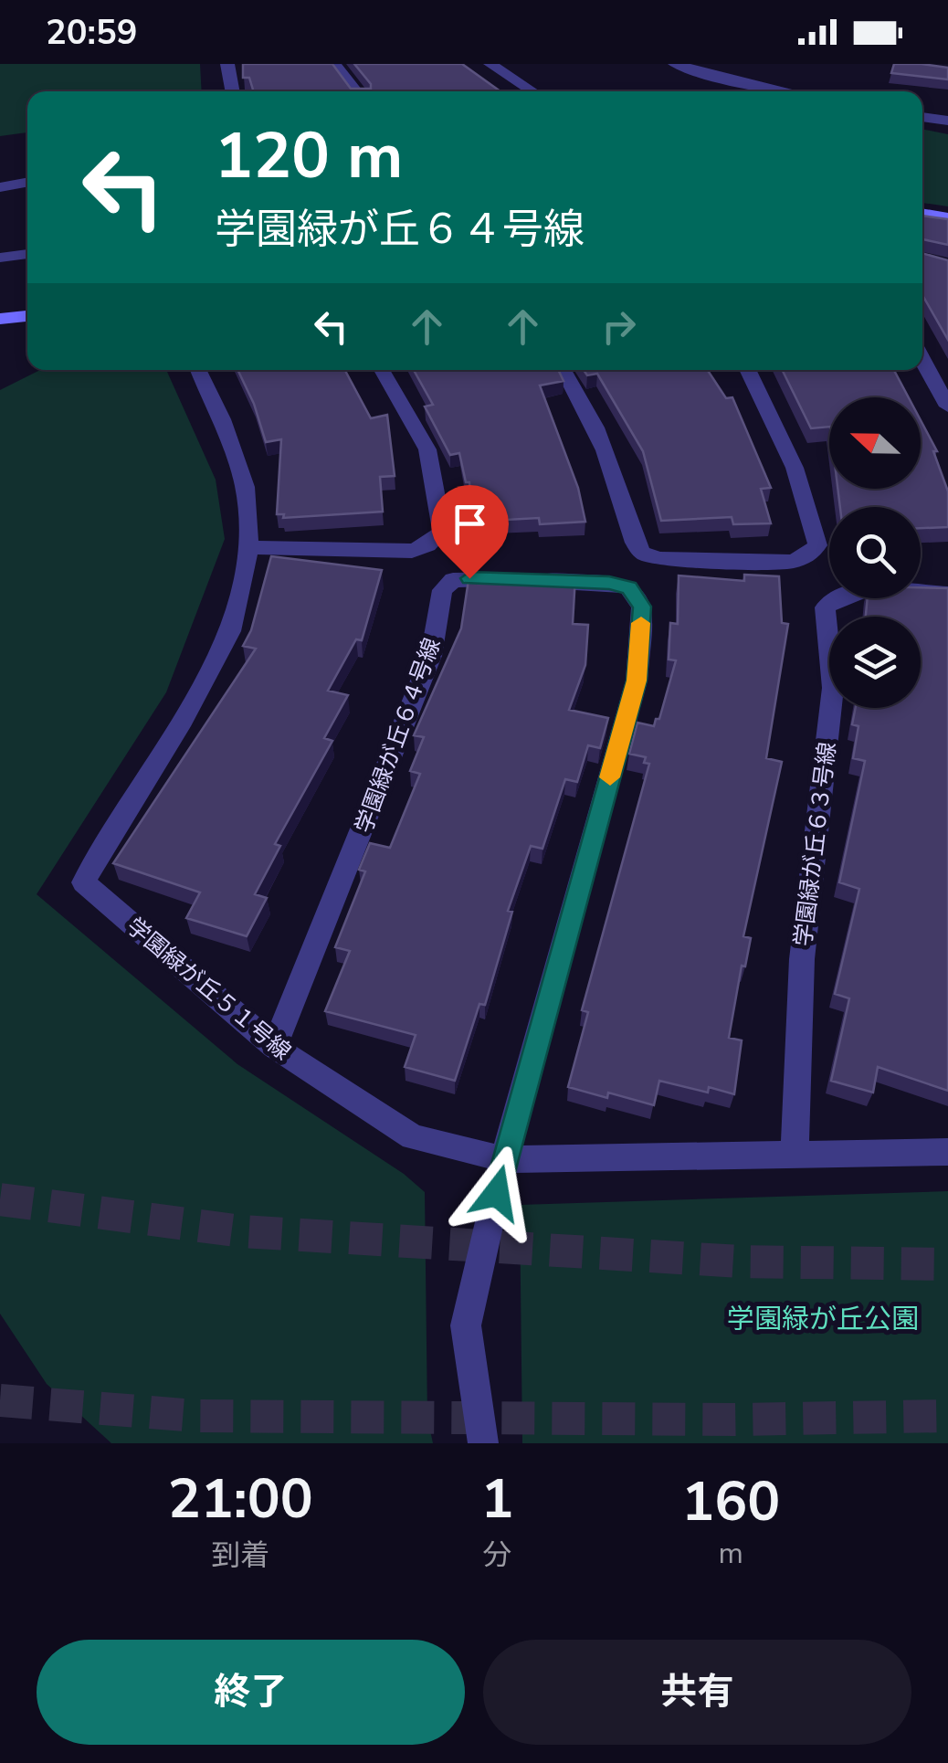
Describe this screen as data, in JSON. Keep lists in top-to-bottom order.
{
  "streets": {
    "street": ["学園緑が丘６４号線", "学園緑が丘６３号線", "学園緑が丘５１号線"]
  },
  "crossings": [
    ["学園緑が丘６４号線", "学園緑が丘５１号線"],
    ["学園緑が丘６３号線", "学園緑が丘５１号線"]
  ],
  "parks": ["学園緑が丘公園"],
  "north": "left",
  "page": {
    "status": "20:59",
    "turn": ["120 m", "学園緑が丘６４号線"],
    "eta": [
      "21:00",
      "到着",
      "1",
      "分",
      "160",
      "m"
    ],
    "buttons": ["終了", "共有"]
  }
}
